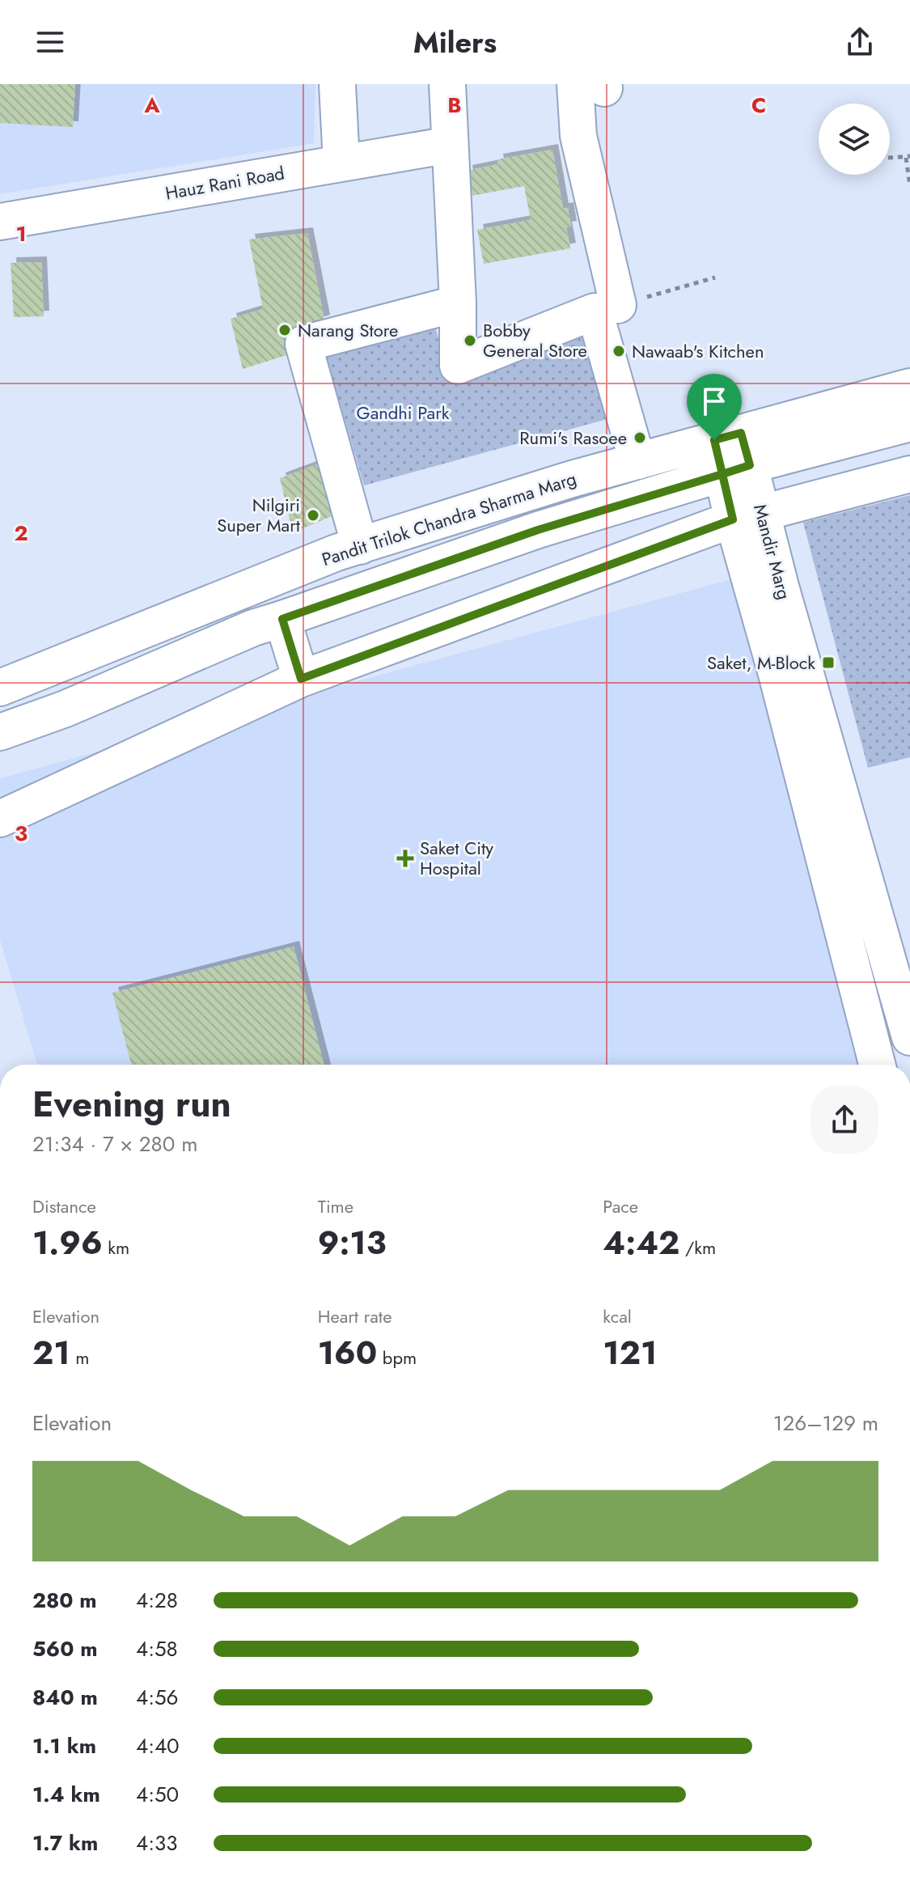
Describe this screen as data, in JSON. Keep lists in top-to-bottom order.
{
  "streets": {
    "main road": ["Hauz Rani Road", "Pandit Trilok Chandra Sharma Marg", "Mandir Marg"]
  },
  "crossings": [
    ["Pandit Trilok Chandra Sharma Marg", "Mandir Marg"]
  ],
  "parks": ["Gandhi Park"],
  "places": {
    "other": [
      "Narang Store",
      "Bobby General Store",
      "Nawaab's Kitchen",
      "Rumi's Rasoee",
      "Nilgiri Super Mart"
    ],
    "transit": ["Saket, M-Block"],
    "health": ["Saket City Hospital"]
  },
  "page": {
    "header": "Milers",
    "heading": ["Evening run", "21:34 · 7 × 280 m"],
    "stats": [
      ["Distance", "1.96 km"],
      ["Time", "9:13"],
      ["Pace", "4:42 /km"],
      ["Elevation", "21 m"],
      ["Heart rate", "160 bpm"],
      ["kcal", "121"]
    ],
    "chart": ["Elevation", "126–129 m"],
    "list": [
      {
        "name": "280 m",
        "note": "4:28"
      },
      {
        "name": "560 m",
        "note": "4:58"
      },
      {
        "name": "840 m",
        "note": "4:56"
      },
      {
        "name": "1.1 km",
        "note": "4:40"
      },
      {
        "name": "1.4 km",
        "note": "4:50"
      },
      {
        "name": "1.7 km",
        "note": "4:33"
      }
    ]
  },
  "grid": {
    "columns": ["A", "B", "C"],
    "rows": ["1", "2", "3"]
  }
}
